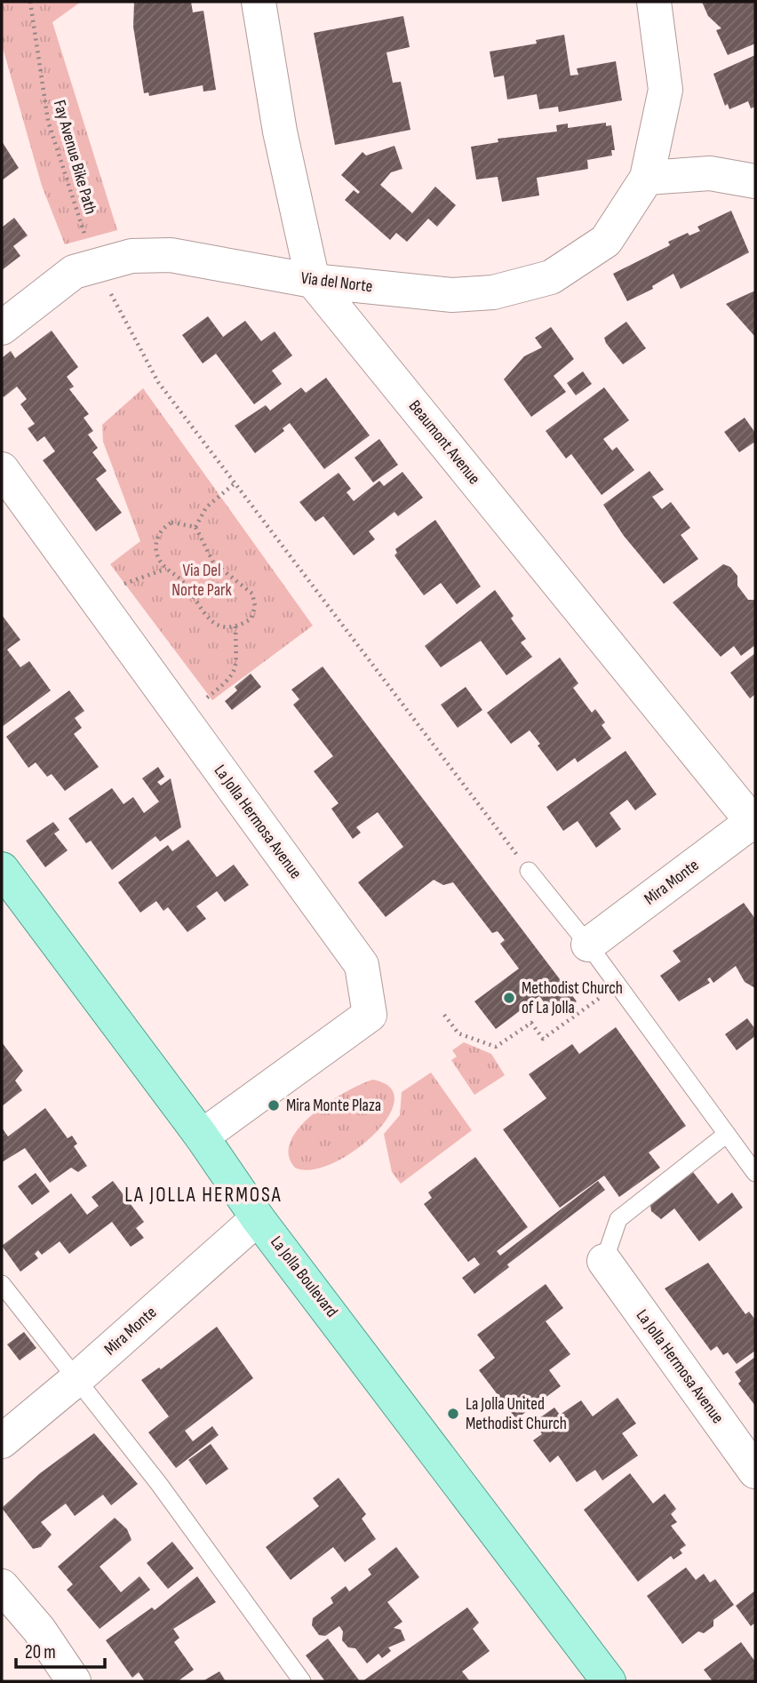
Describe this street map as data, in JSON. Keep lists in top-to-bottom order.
{
  "streets": {
    "main road": ["La Jolla Boulevard"],
    "street": [
      "Via del Norte",
      "Beaumont Avenue",
      "La Jolla Hermosa Avenue",
      "Mira Monte"
    ],
    "path": ["Fay Avenue Bike Path"]
  },
  "crossings": [
    ["Via del Norte", "Beaumont Avenue"],
    ["Beaumont Avenue", "Mira Monte"],
    ["La Jolla Hermosa Avenue", "La Jolla Boulevard"],
    ["Mira Monte", "La Jolla Boulevard"]
  ],
  "districts": ["LA JOLLA HERMOSA"],
  "parks": ["Via Del Norte Park"],
  "places": ["Methodist Church of La Jolla", "Mira Monte Plaza", "La Jolla United Methodist Church"],
  "scale_bar": "20 m"
}
